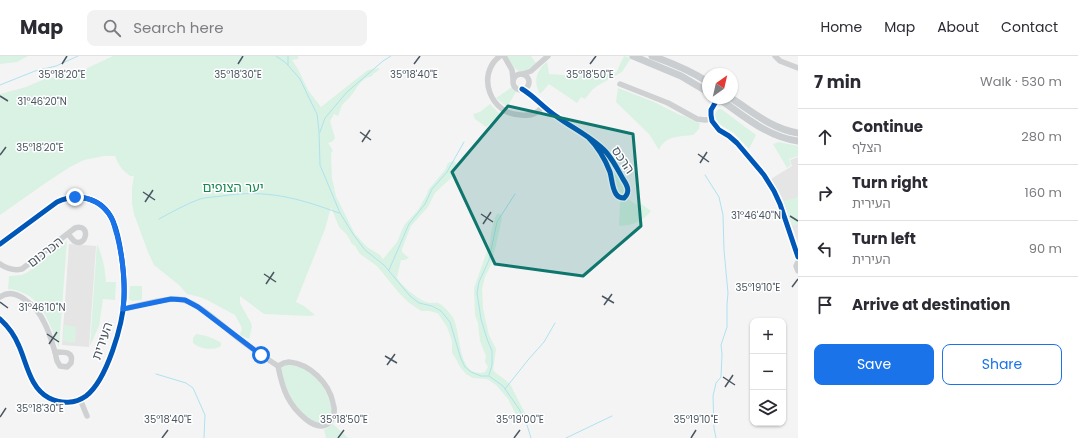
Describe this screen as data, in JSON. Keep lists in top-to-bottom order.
{
  "streets": {
    "street": ["הרכס", "הכרכום", "העירית"]
  },
  "parks": ["יער הצופים"],
  "north": "top right",
  "page": {
    "header": "Map",
    "search": "Search here",
    "nav": [
      "Home",
      "Map",
      "About",
      "Contact"
    ],
    "heading": ["7 min", "Walk · 530 m"],
    "list": [
      ["Continue", "הצלף", "280 m"],
      ["Turn right", "העירית", "160 m"],
      ["Turn left", "העירית", "90 m"],
      "Arrive at destination"
    ],
    "map_buttons": ["+", "−"],
    "buttons": ["Save", "Share"]
  },
  "coordinates": [
    "35°18'30\"E",
    "35°18'40\"E",
    "35°18'50\"E",
    "35°18'20\"E",
    "31°46'20\"N",
    "31°46'40\"N",
    "35°19'10\"E",
    "31°46'10\"N",
    "35°19'00\"E"
  ]
}
